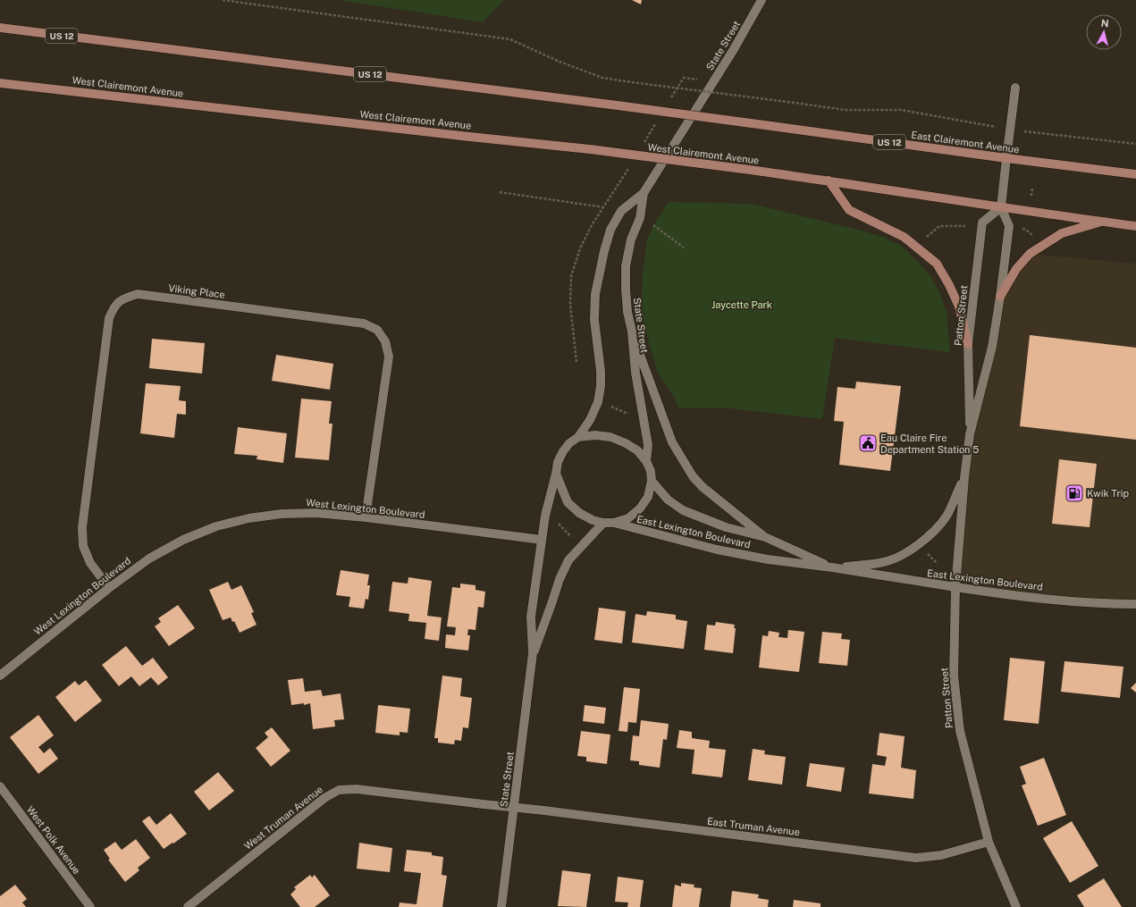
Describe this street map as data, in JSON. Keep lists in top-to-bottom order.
{
  "streets": {
    "main road": [
      "US 12",
      "State Street",
      "West Clairemont Avenue",
      "East Clairemont Avenue",
      "Viking Place",
      "Patton Street",
      "West Lexington Boulevard",
      "East Lexington Boulevard",
      "West Truman Avenue",
      "East Truman Avenue",
      "West Polk Avenue"
    ]
  },
  "crossings": [
    ["State Street", "West Lexington Boulevard"],
    ["State Street", "East Lexington Boulevard"],
    ["State Street", "West Truman Avenue"],
    ["State Street", "East Truman Avenue"],
    ["Viking Place", "West Lexington Boulevard"],
    ["Patton Street", "East Lexington Boulevard"],
    ["Patton Street", "East Truman Avenue"],
    ["West Truman Avenue", "East Truman Avenue"]
  ],
  "parks": ["Jaycette Park"],
  "places": {
    "public building": ["Eau Claire Fire Department Station 5"],
    "fuel station": ["Kwik Trip"]
  },
  "north": "top"
}
